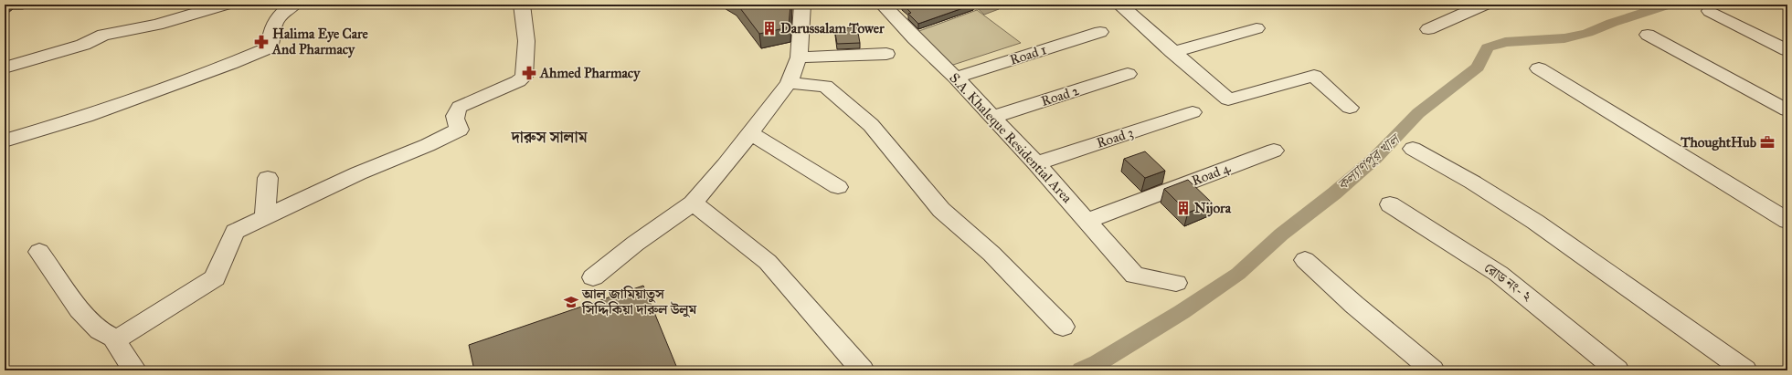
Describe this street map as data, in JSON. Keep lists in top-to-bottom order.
{
  "streets": {
    "street": [
      "Road 1",
      "Road 2",
      "S.A. Khaleque Residential Area",
      "Road 3",
      "Road 4",
      "রোড নং- ২"
    ]
  },
  "crossings": [
    ["Road 1", "S.A. Khaleque Residential Area"],
    ["Road 2", "S.A. Khaleque Residential Area"],
    ["S.A. Khaleque Residential Area", "Road 3"],
    ["S.A. Khaleque Residential Area", "Road 4"]
  ],
  "districts": ["দারুস সালাম"],
  "water": ["কল্যাণপুর খাল"],
  "places": {
    "building": ["Darussalam Tower", "Nijora"],
    "pharmacy": ["Halima Eye Care And Pharmacy", "Ahmed Pharmacy"],
    "office": ["ThoughtHub"],
    "school or university": ["আল জামিয়াতুস সিদ্দিকিয়া দারুল উলুম"]
  }
}
